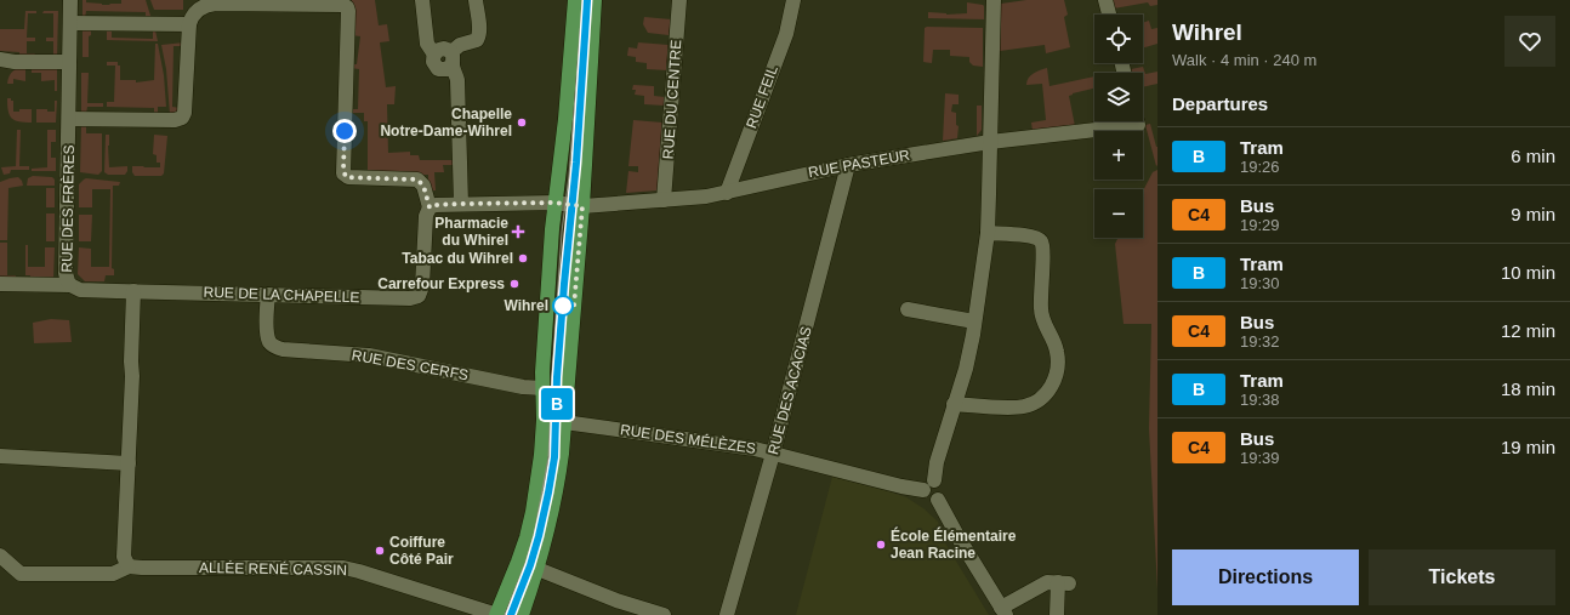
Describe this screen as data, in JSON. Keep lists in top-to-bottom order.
{
  "streets": {
    "street": [
      "RUE FEIL",
      "RUE DU CENTRE",
      "RUE PASTEUR",
      "RUE DES FRÈRES",
      "RUE DE LA CHAPELLE",
      "RUE DES CERFS",
      "RUE DES ACACIAS",
      "RUE DES MÉLÈZES",
      "ALLÉE RENÉ CASSIN"
    ]
  },
  "crossings": [
    ["RUE FEIL", "RUE PASTEUR"],
    ["RUE DU CENTRE", "RUE PASTEUR"],
    ["RUE PASTEUR", "RUE DES ACACIAS"],
    ["RUE DES FRÈRES", "RUE DE LA CHAPELLE"],
    ["RUE DE LA CHAPELLE", "RUE DES CERFS"],
    ["RUE DES ACACIAS", "RUE DES MÉLÈZES"]
  ],
  "places": {
    "other": [
      "Chapelle Notre-Dame-Wihrel",
      "Tabac du Wihrel",
      "Carrefour Express",
      "Wihrel",
      "École Élémentaire Jean Racine",
      "Coiffure Côté Pair"
    ],
    "health": ["Pharmacie du Whirel"]
  },
  "lines": ["tram line B"],
  "page": {
    "on_map": "B",
    "heading": [
      ["Wihrel", "Walk · 4 min · 240 m"],
      "Departures"
    ],
    "map_buttons": ["+", "−"],
    "list": [
      {
        "mark": "B",
        "name": "Tram",
        "note": "19:26",
        "value": "6 min"
      },
      {
        "mark": "C4",
        "name": "Bus",
        "note": "19:29",
        "value": "9 min"
      },
      {
        "mark": "B",
        "name": "Tram",
        "note": "19:30",
        "value": "10 min"
      },
      {
        "mark": "C4",
        "name": "Bus",
        "note": "19:32",
        "value": "12 min"
      },
      {
        "mark": "B",
        "name": "Tram",
        "note": "19:38",
        "value": "18 min"
      },
      {
        "mark": "C4",
        "name": "Bus",
        "note": "19:39",
        "value": "19 min"
      }
    ],
    "buttons": ["Directions", "Tickets"]
  }
}
